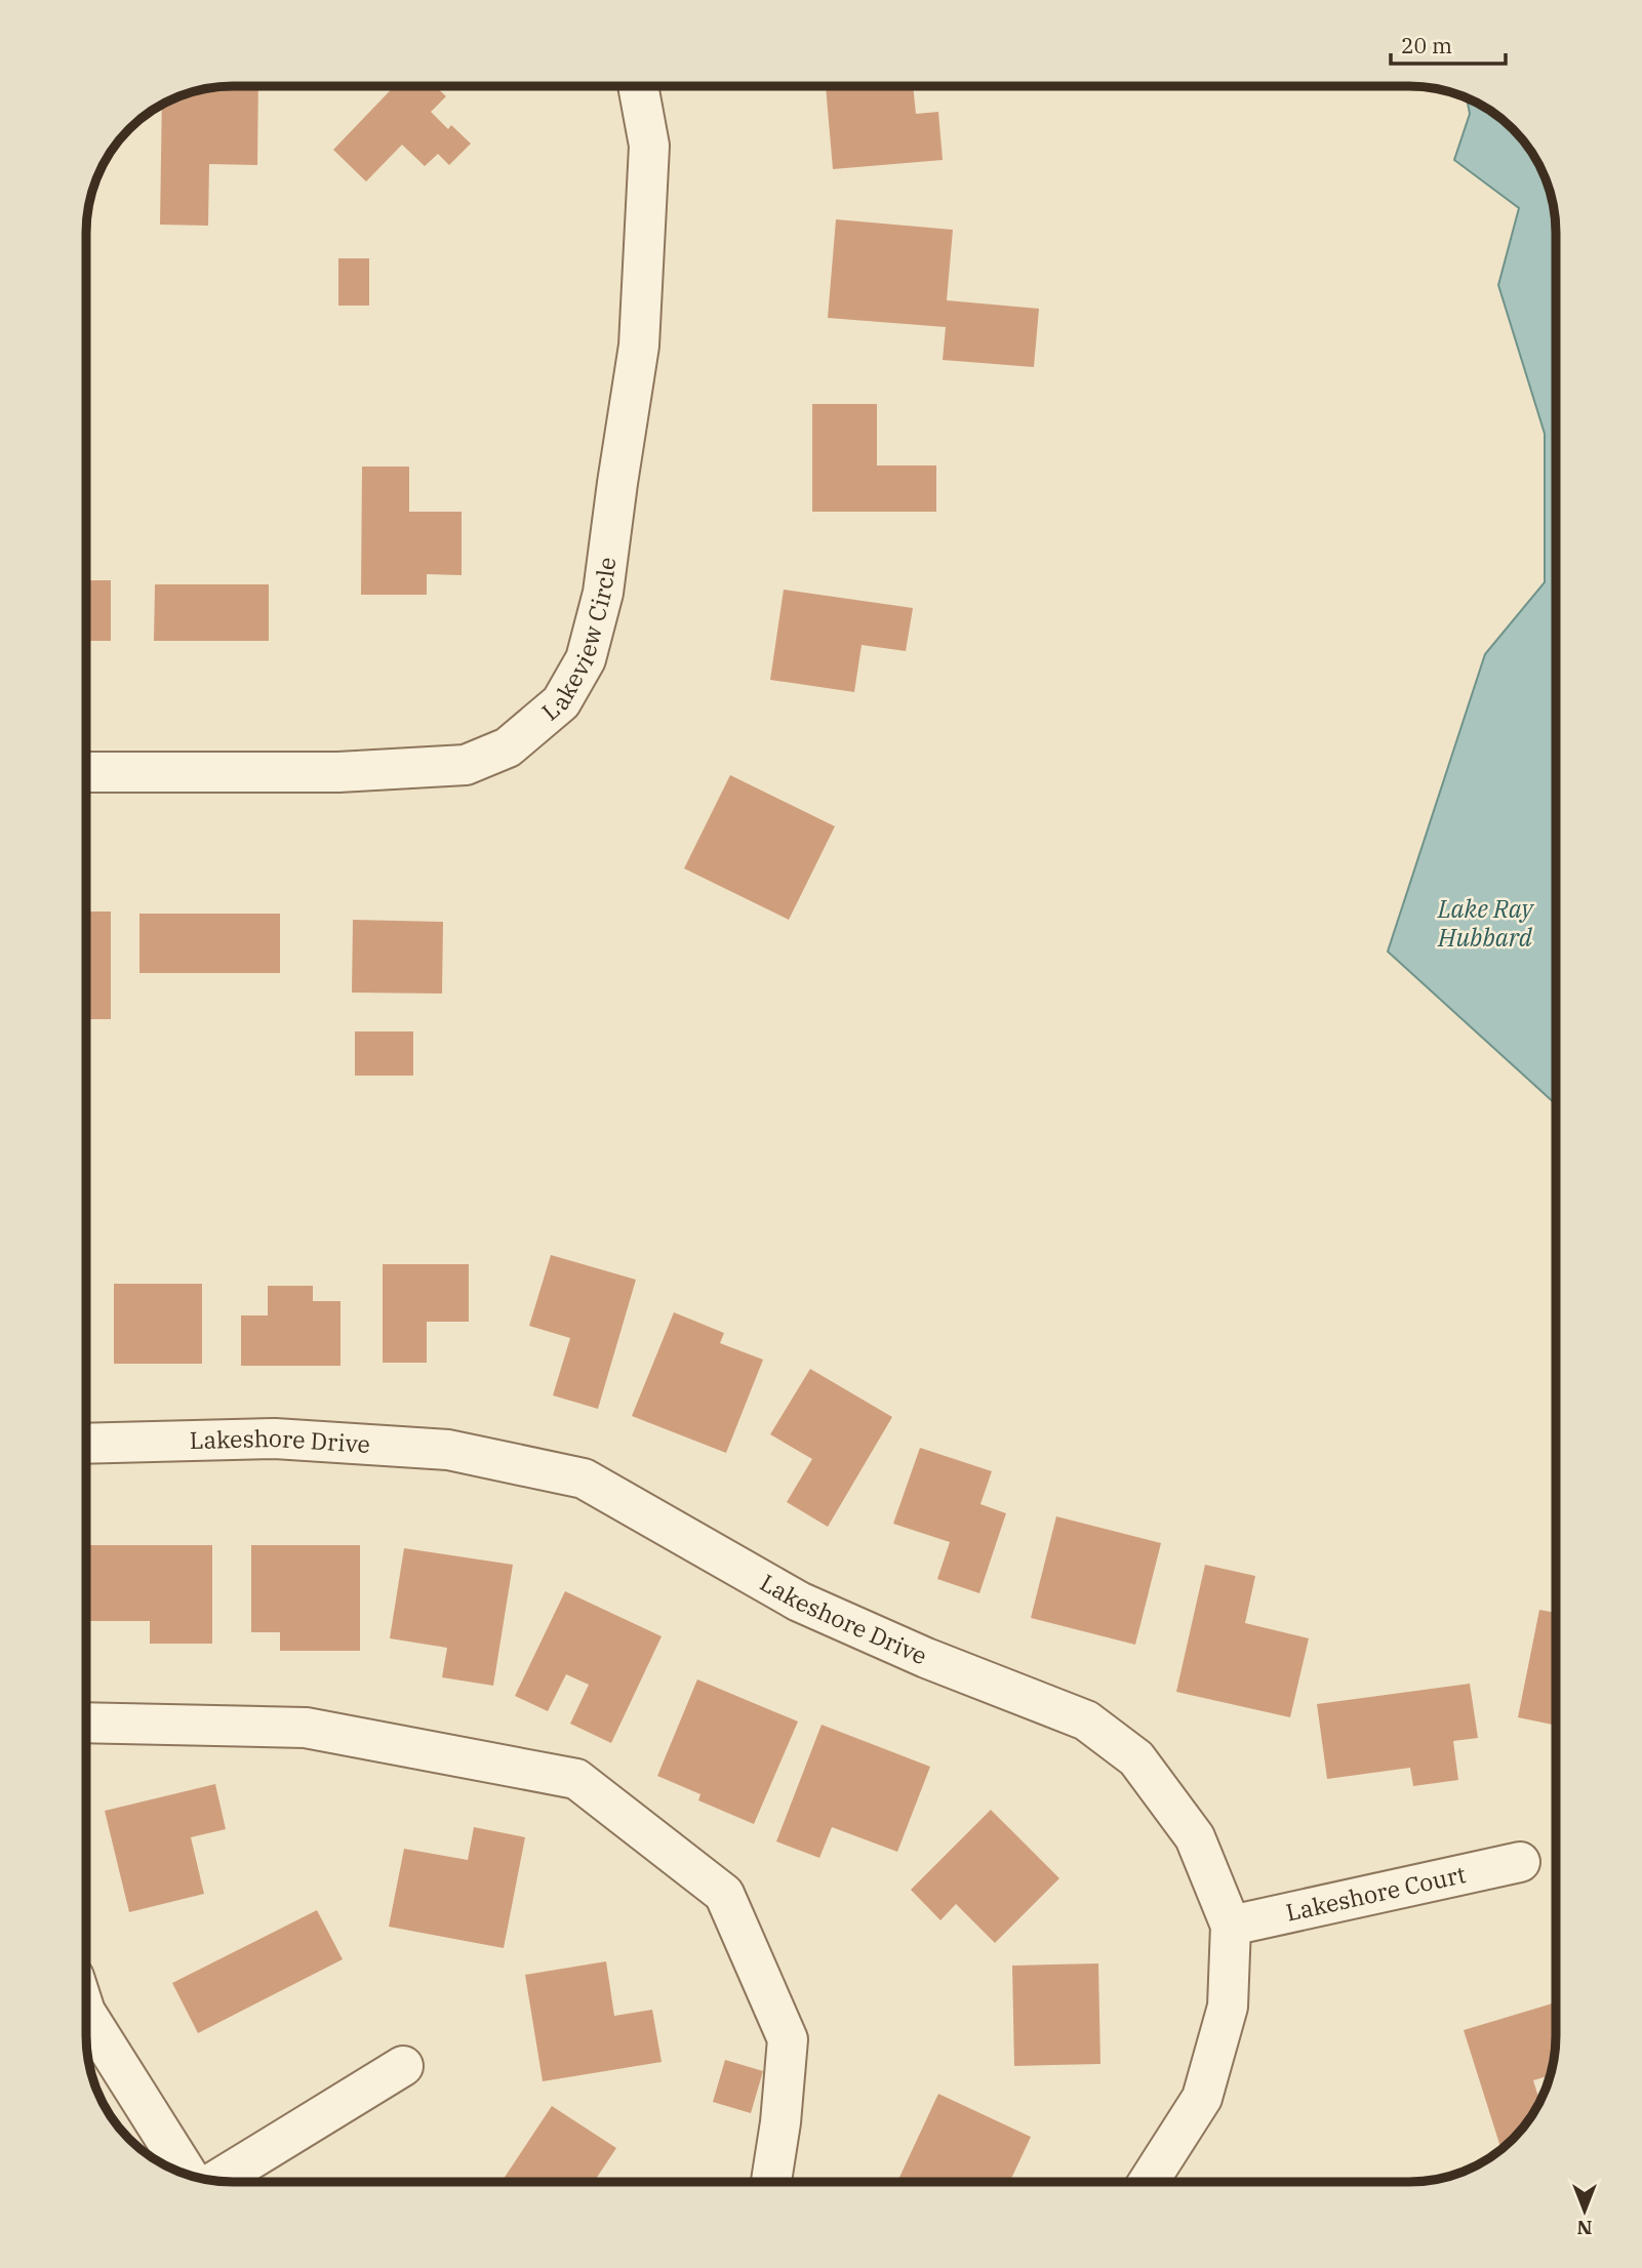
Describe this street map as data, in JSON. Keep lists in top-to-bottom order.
{
  "streets": {
    "street": ["Lakeview Circle", "Lakeshore Drive", "Lakeshore Court"]
  },
  "crossings": [
    ["Lakeshore Drive", "Lakeshore Court"]
  ],
  "water": ["Lake Ray Hubbard"],
  "scale_bar": "20 m",
  "north": "bottom"
}
